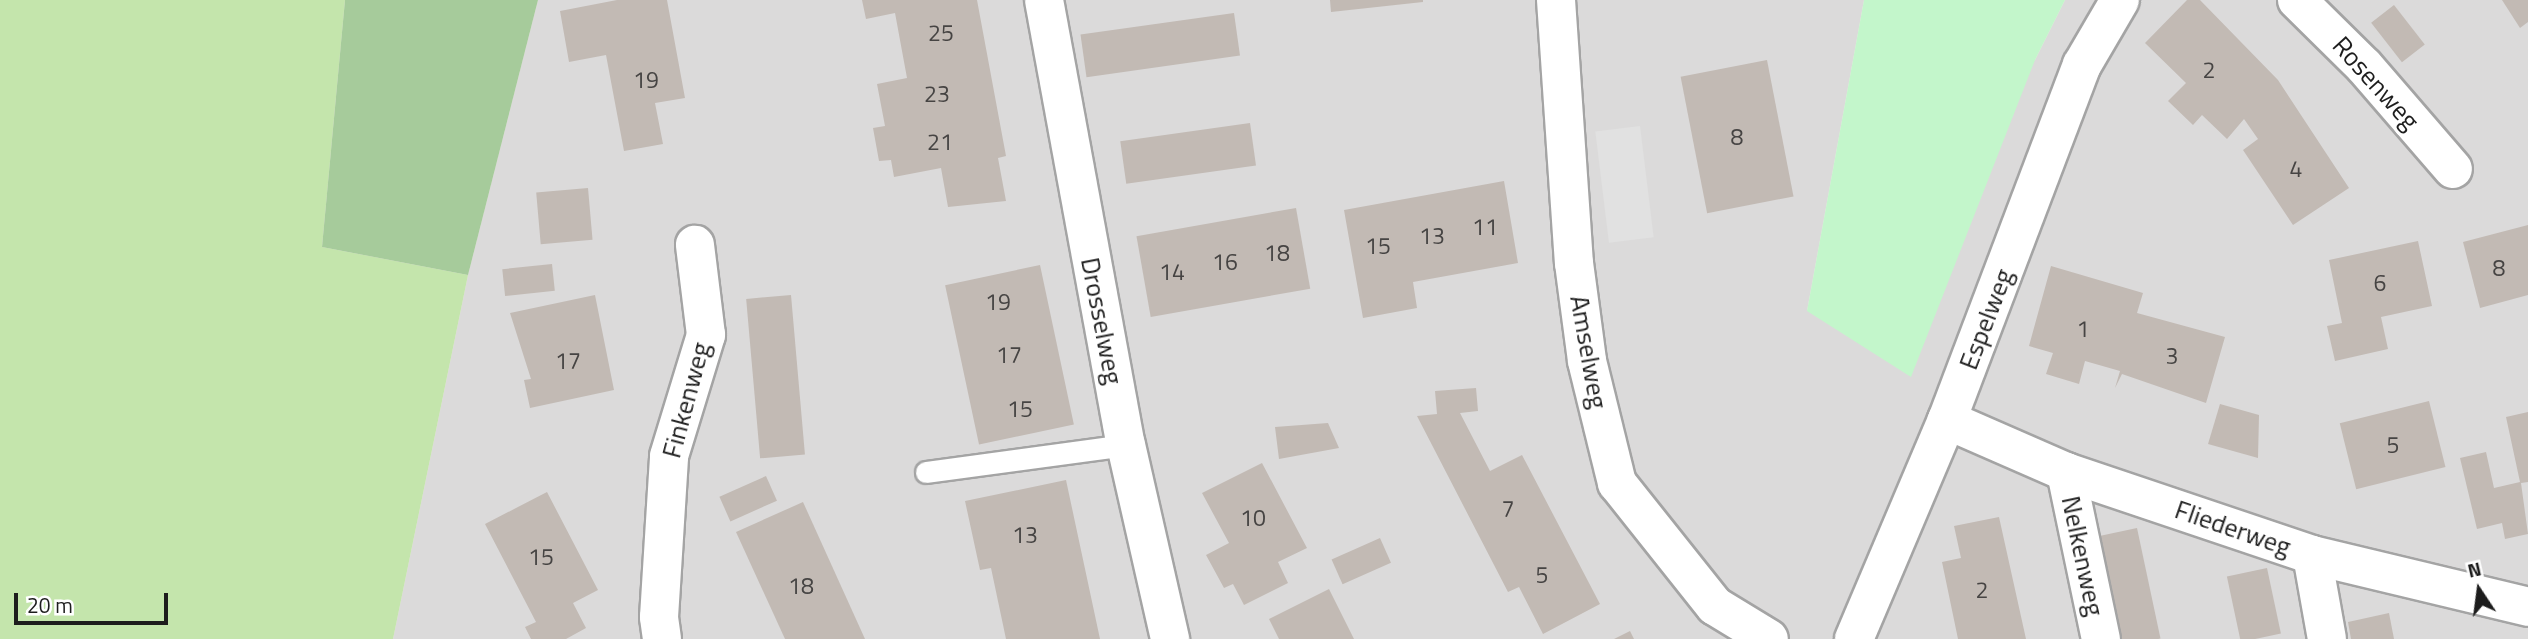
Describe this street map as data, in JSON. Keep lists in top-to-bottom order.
{
  "streets": {
    "street": [
      "Rosenweg",
      "Espelweg",
      "Drosselweg",
      "Amselweg",
      "Finkenweg",
      "Fliederweg",
      "Nelkenweg"
    ]
  },
  "crossings": [
    ["Espelweg", "Fliederweg"],
    ["Fliederweg", "Nelkenweg"]
  ],
  "house_numbers": [
    "25",
    "2",
    "19",
    "23",
    "8",
    "21",
    "4",
    "11",
    "13",
    "15",
    "18",
    "16",
    "8",
    "14",
    "6",
    "19",
    "1",
    "17",
    "3",
    "17",
    "15",
    "5",
    "7",
    "10",
    "13",
    "15",
    "5",
    "18",
    "2"
  ],
  "scale_bar": "20 m",
  "north": "top"
}
